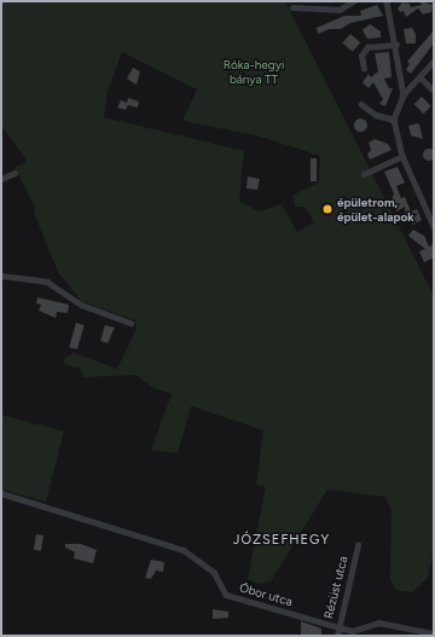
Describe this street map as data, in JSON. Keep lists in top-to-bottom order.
{
  "streets": {
    "street": ["Rézüst utca", "Óbor utca"]
  },
  "crossings": [
    ["Rézüst utca", "Óbor utca"]
  ],
  "districts": ["JÓZSEFHEGY"],
  "parks": ["Róka-hegyi bánya TT"],
  "places": ["épületrom, épület-alapok"]
}
